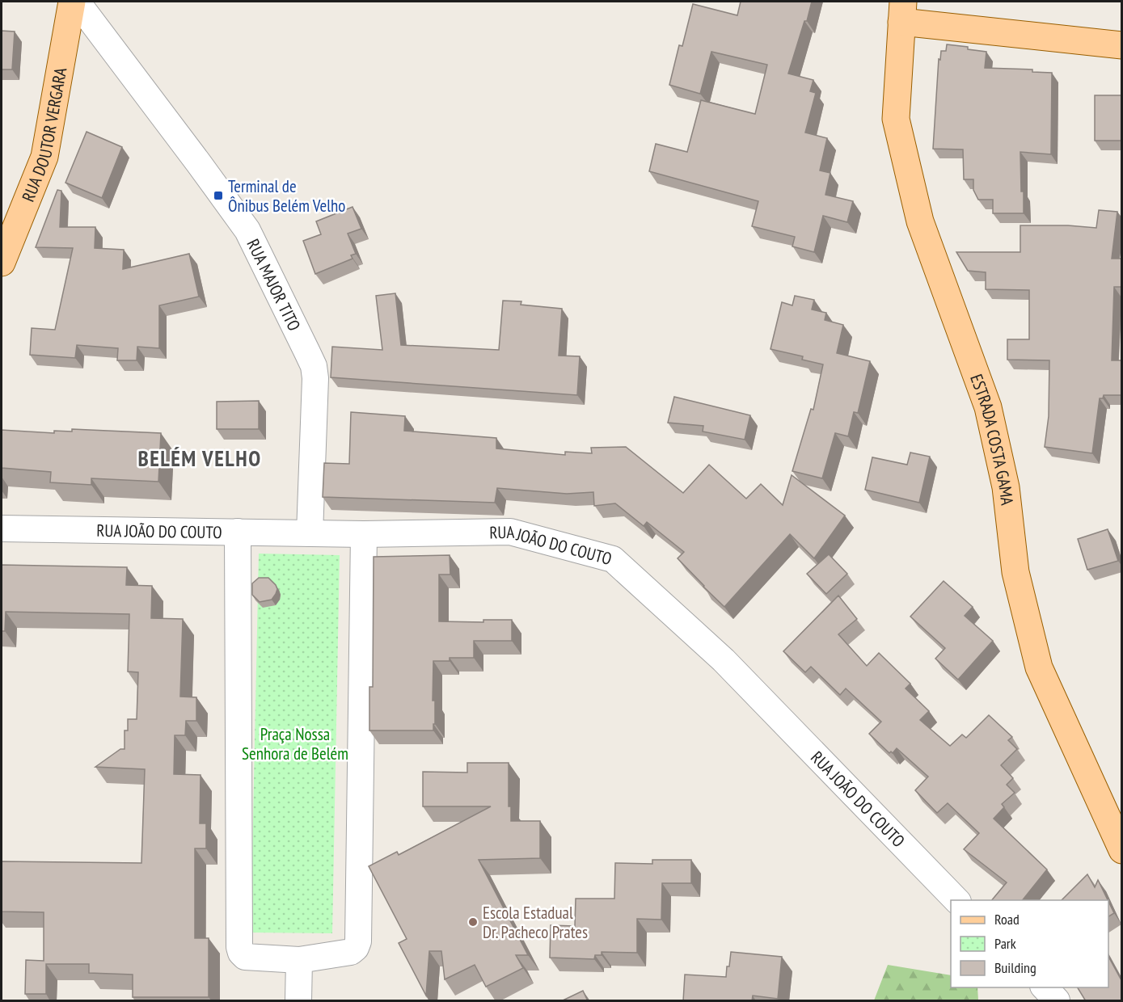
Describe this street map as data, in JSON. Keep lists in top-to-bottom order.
{
  "streets": {
    "main road": ["RUA DOUTOR VERGARA", "ESTRADA COSTA GAMA"],
    "street": ["RUA MAJOR TITO", "RUA JOÃO DO COUTO"]
  },
  "crossings": [
    ["RUA MAJOR TITO", "RUA JOÃO DO COUTO"]
  ],
  "districts": ["BELÉM VELHO"],
  "parks": ["Praça Nossa Senhora de Belém"],
  "places": {
    "transit": ["Terminal de Ônibus Belém Velho"],
    "other": ["Escola Estadual Dr. Pacheco Prates"]
  },
  "legend": ["Road", "Park", "Building"]
}
